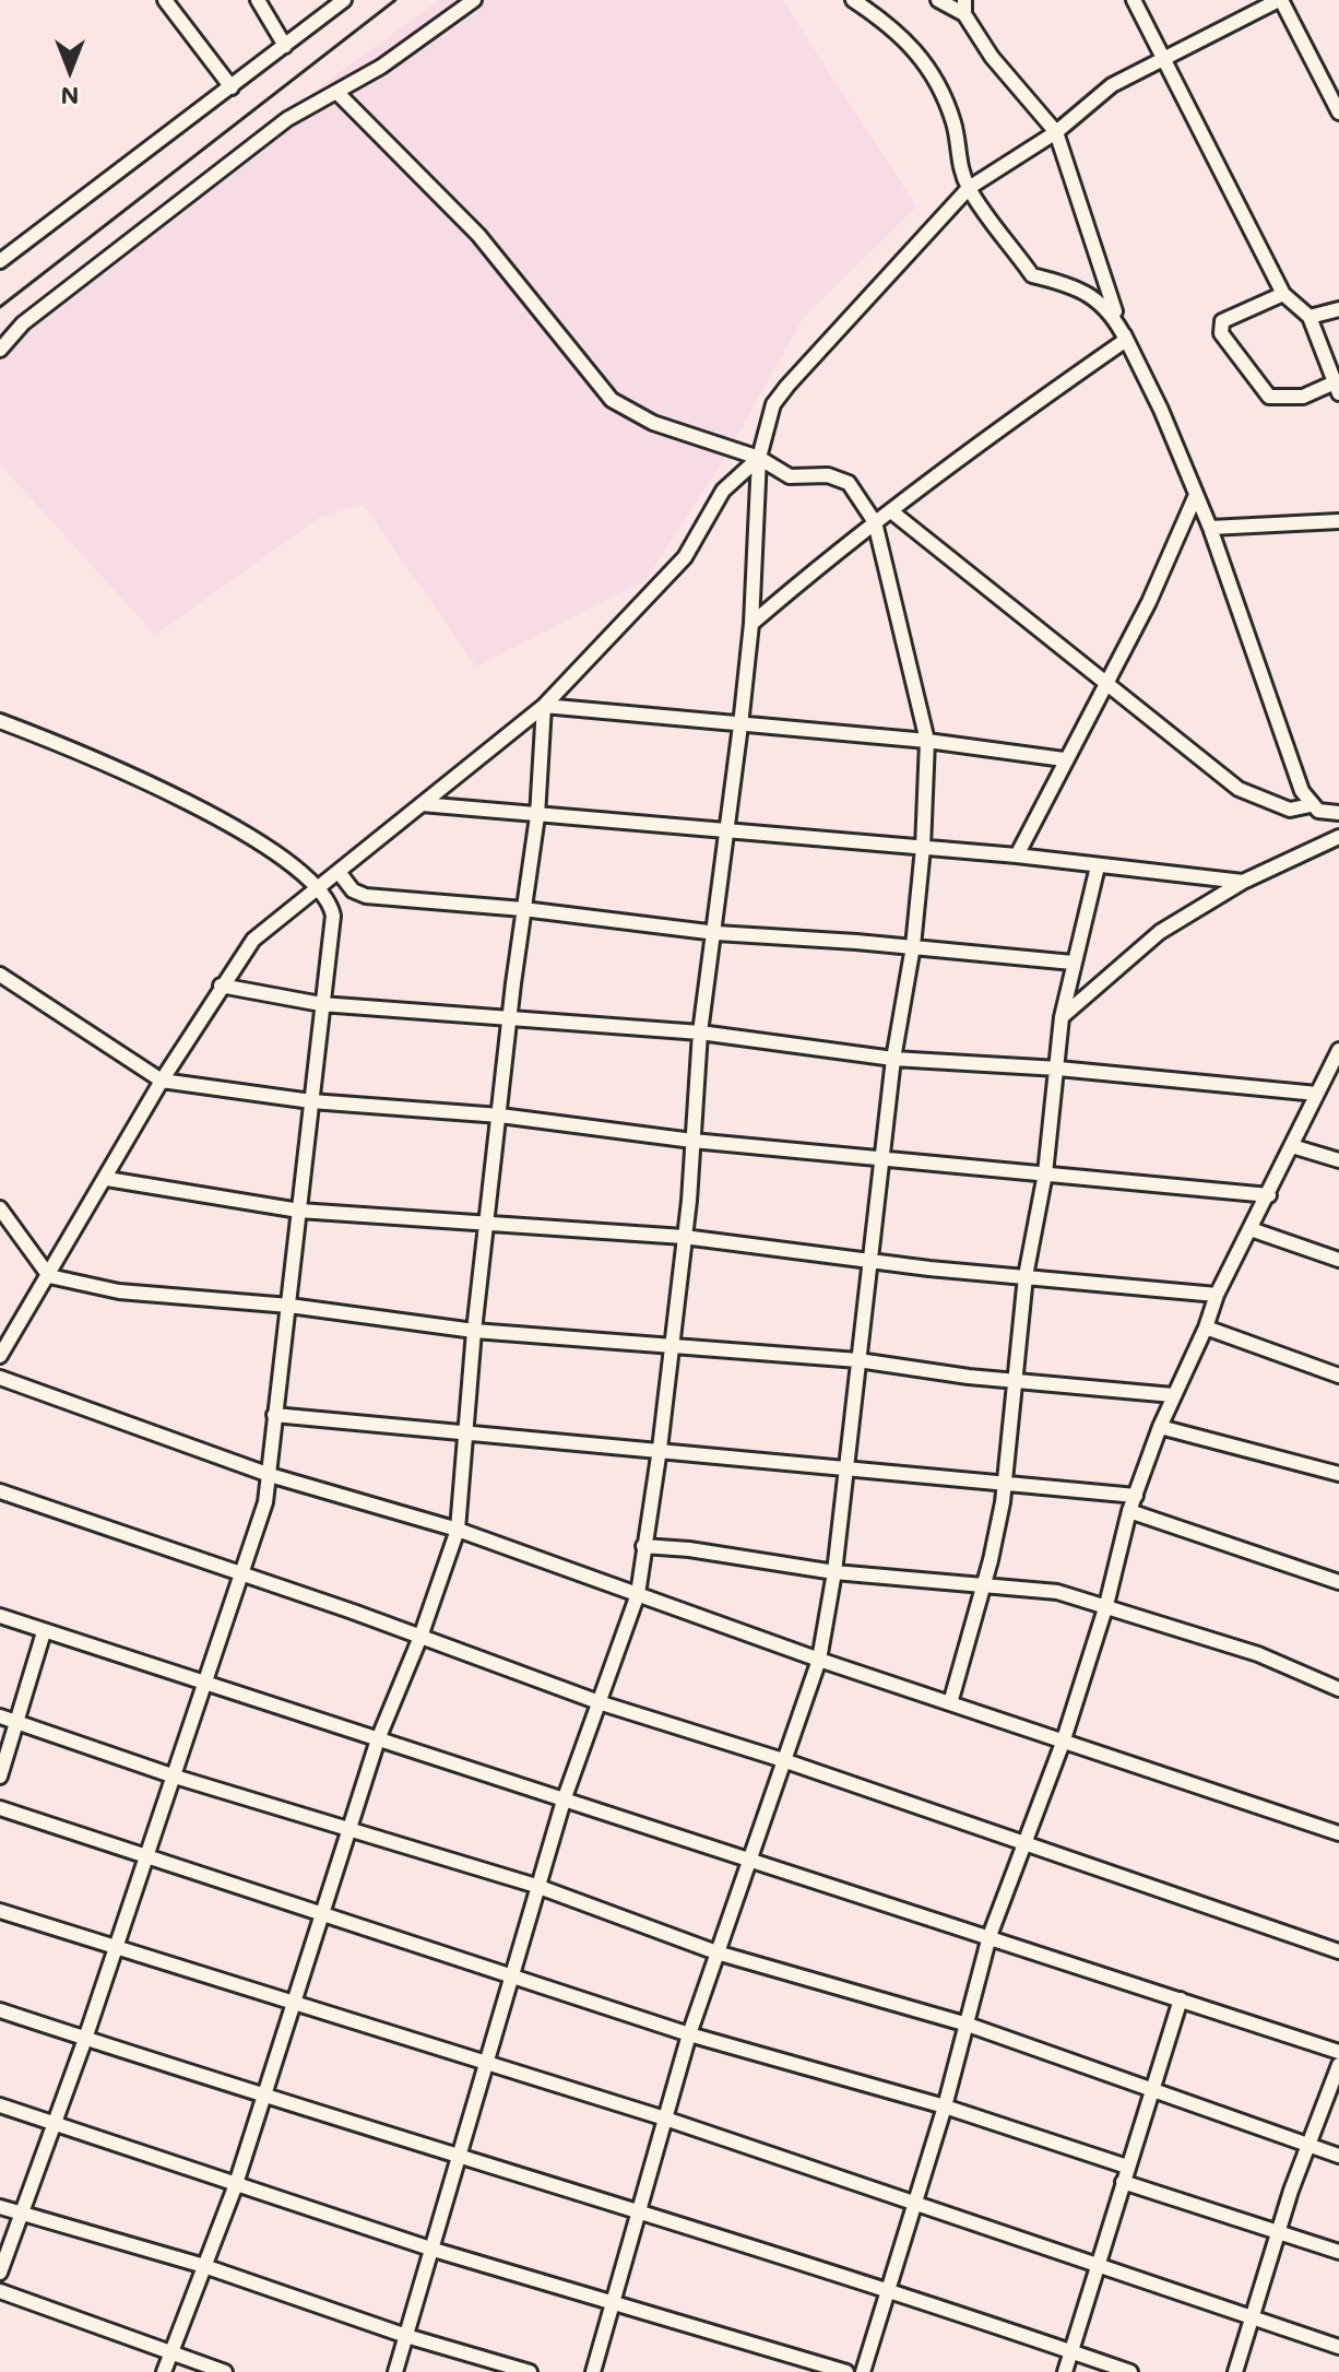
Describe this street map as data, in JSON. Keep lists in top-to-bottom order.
{
  "north": "bottom"
}
